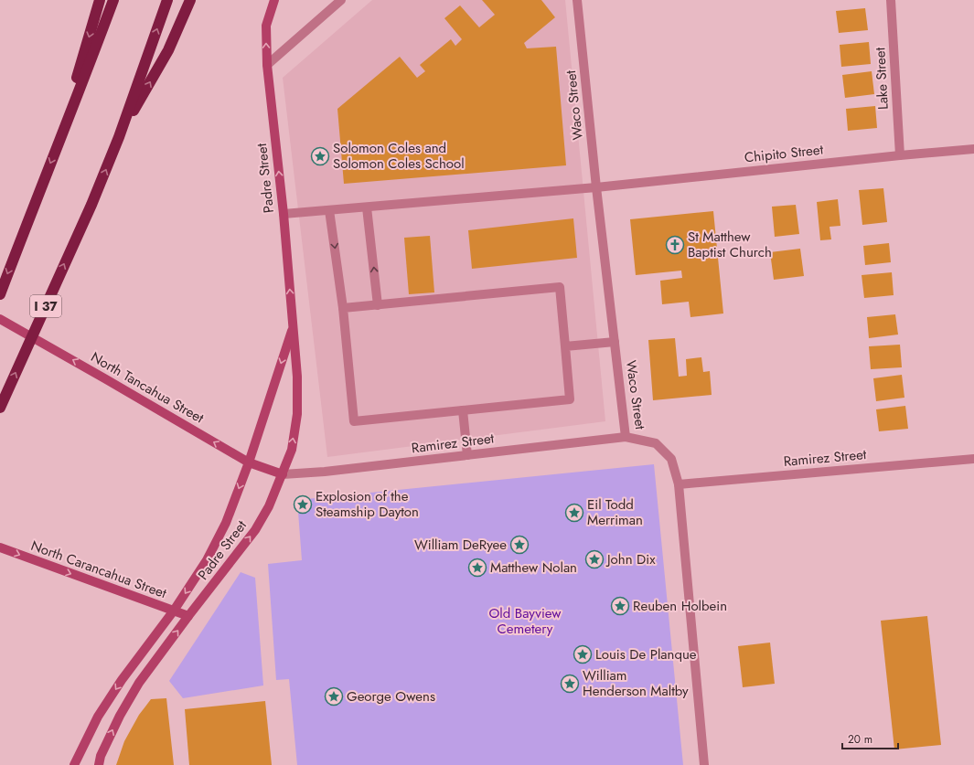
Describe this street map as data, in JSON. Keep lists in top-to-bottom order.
{
  "streets": {
    "highway": ["I 37"],
    "main road": ["Padre Street", "North Tancahua Street", "North Carancahua Street"],
    "street": [
      "Lake Street",
      "Waco Street",
      "Chipito Street",
      "Ramirez Street"
    ]
  },
  "crossings": [
    ["Lake Street", "Chipito Street"],
    ["Waco Street", "Chipito Street"],
    ["Waco Street", "Ramirez Street"],
    ["Chipito Street", "Padre Street"],
    ["Padre Street", "North Tancahua Street"],
    ["Padre Street", "Ramirez Street"],
    ["Padre Street", "North Carancahua Street"],
    ["North Tancahua Street", "Ramirez Street"]
  ],
  "one_way": ["North Tancahua Street", "North Carancahua Street"],
  "parks": ["Old Bayview Cemetery"],
  "places": {
    "place": [
      "Solomon Coles and Solomon Coles School",
      "Explosion of the Steamship Dayton",
      "Eil Todd Merriman",
      "William DeRyee",
      "John Dix",
      "Matthew Nolan",
      "Reuben Holbein",
      "Louis De Planque",
      "William Henderson Maltby",
      "George Owens"
    ],
    "church": ["St Matthew Baptist Church"]
  },
  "scale_bar": "20 m"
}
